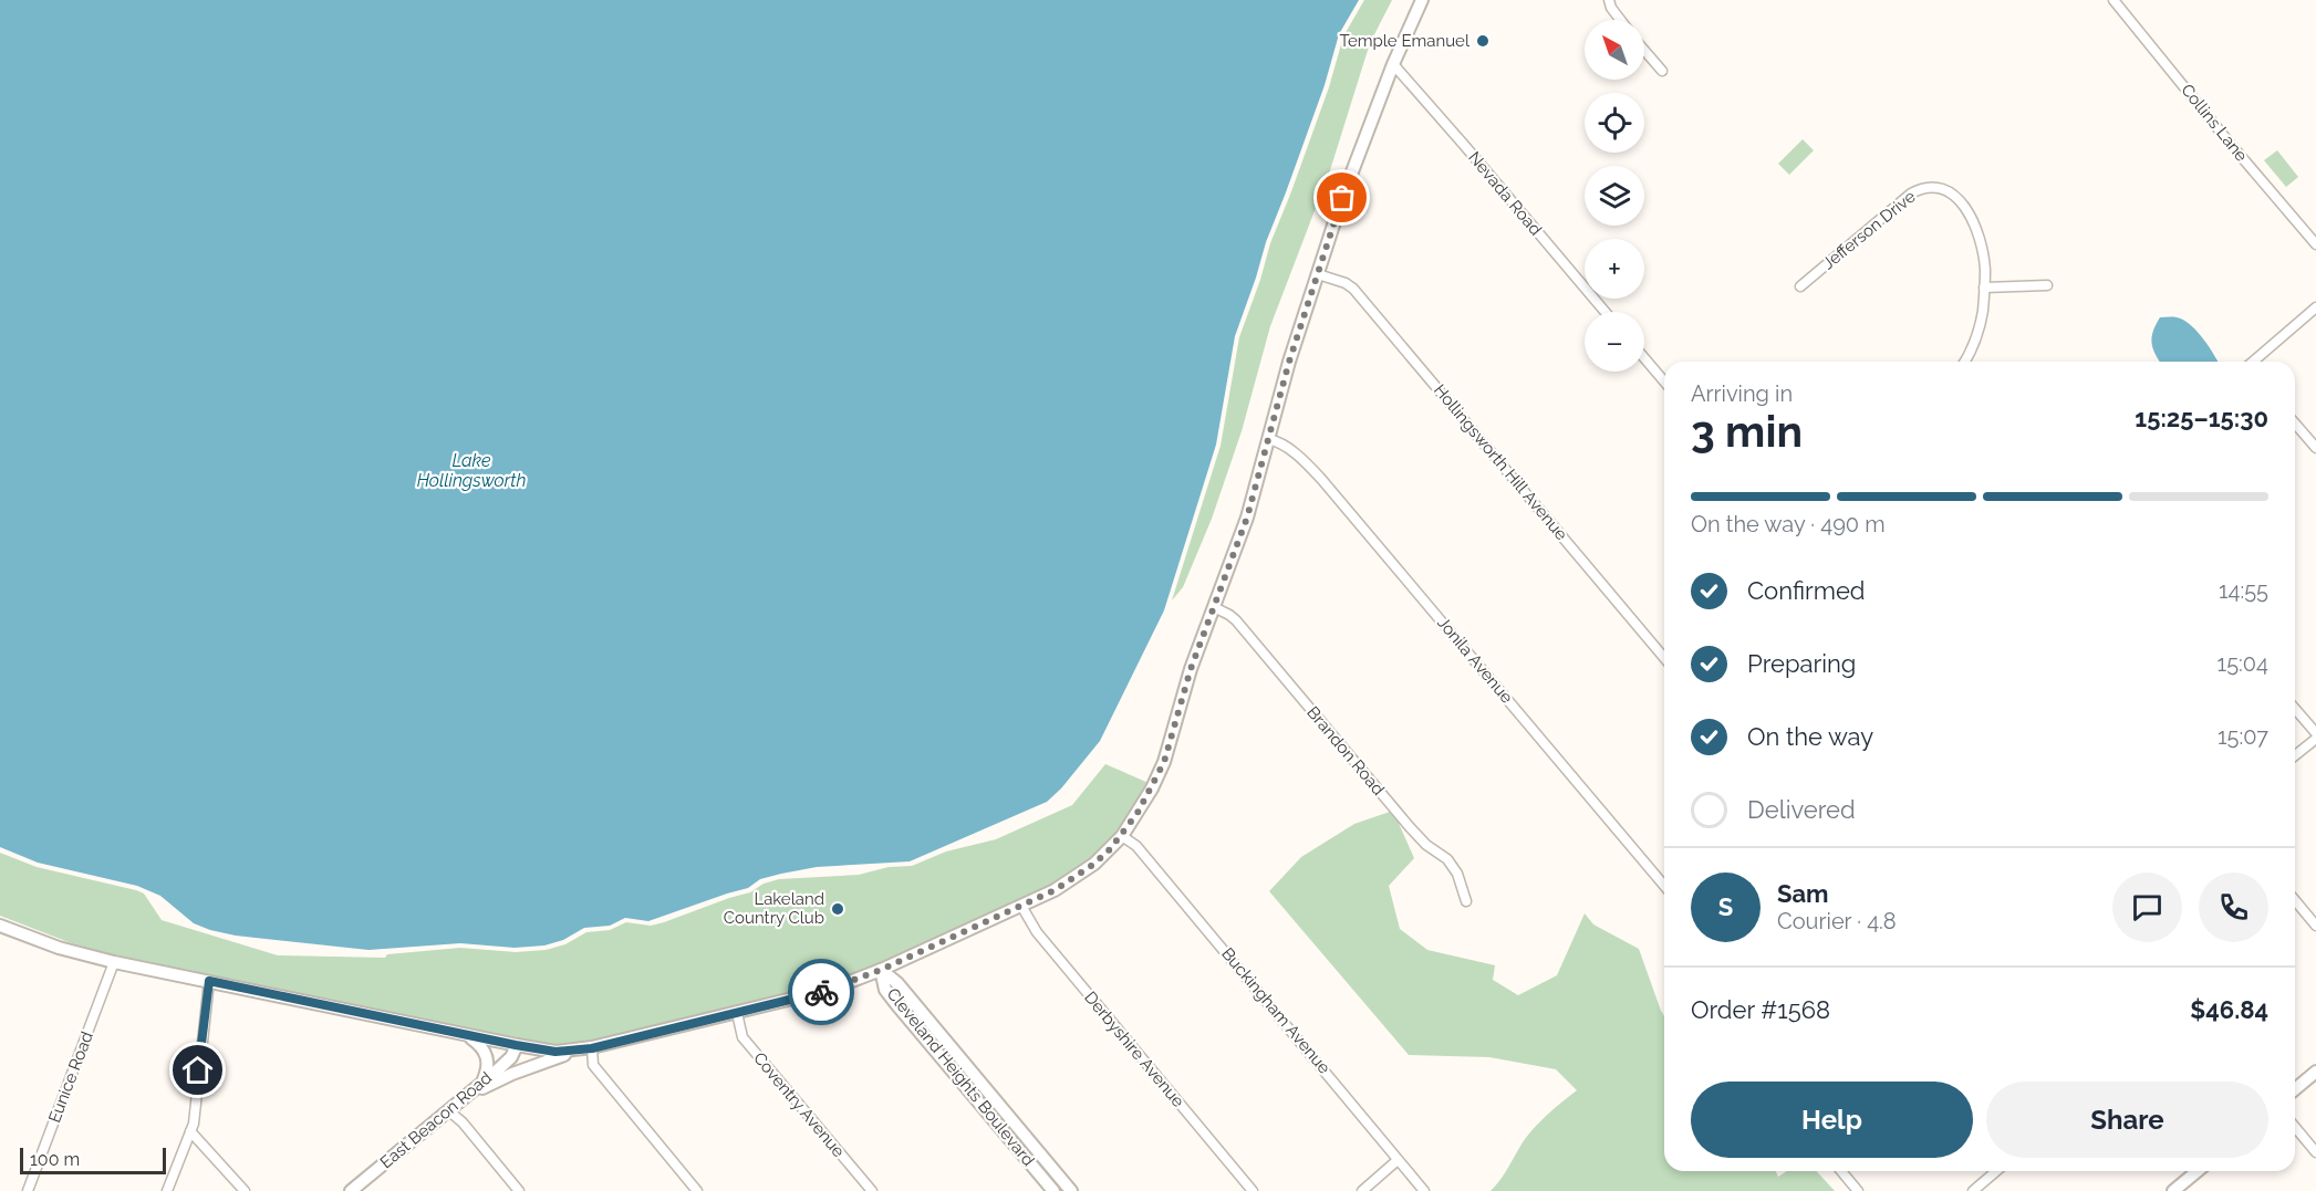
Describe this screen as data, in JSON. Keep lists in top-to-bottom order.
{
  "streets": {
    "street": [
      "Collins Lane",
      "Nevada Road",
      "Jefferson Drive",
      "Hollingsworth Hill Avenue",
      "Jonila Avenue",
      "Brandon Road",
      "Buckingham Avenue",
      "Derbyshire Avenue",
      "Eunice Road",
      "Cleveland Heights Boulevard",
      "Coventry Avenue",
      "East Beacon Road"
    ]
  },
  "water": ["Lake Hollingsworth"],
  "places": ["Temple Emanuel", "Lakeland Country Club"],
  "scale_bar": "100 m",
  "north": "top left",
  "page": {
    "map_buttons": ["+", "−"],
    "heading": ["3 min", "Arriving in", "15:25–15:30"],
    "panel": [
      "Sam",
      "Courier · 4.8",
      "Order #1568",
      "$46.84"
    ],
    "bar": "On the way · 490 m",
    "list": [
      ["Confirmed", "14:55"],
      ["Preparing", "15:04"],
      ["On the way", "15:07"],
      "Delivered"
    ],
    "round": "S",
    "buttons": ["Help", "Share"],
    "scale": "100 m"
  }
}
